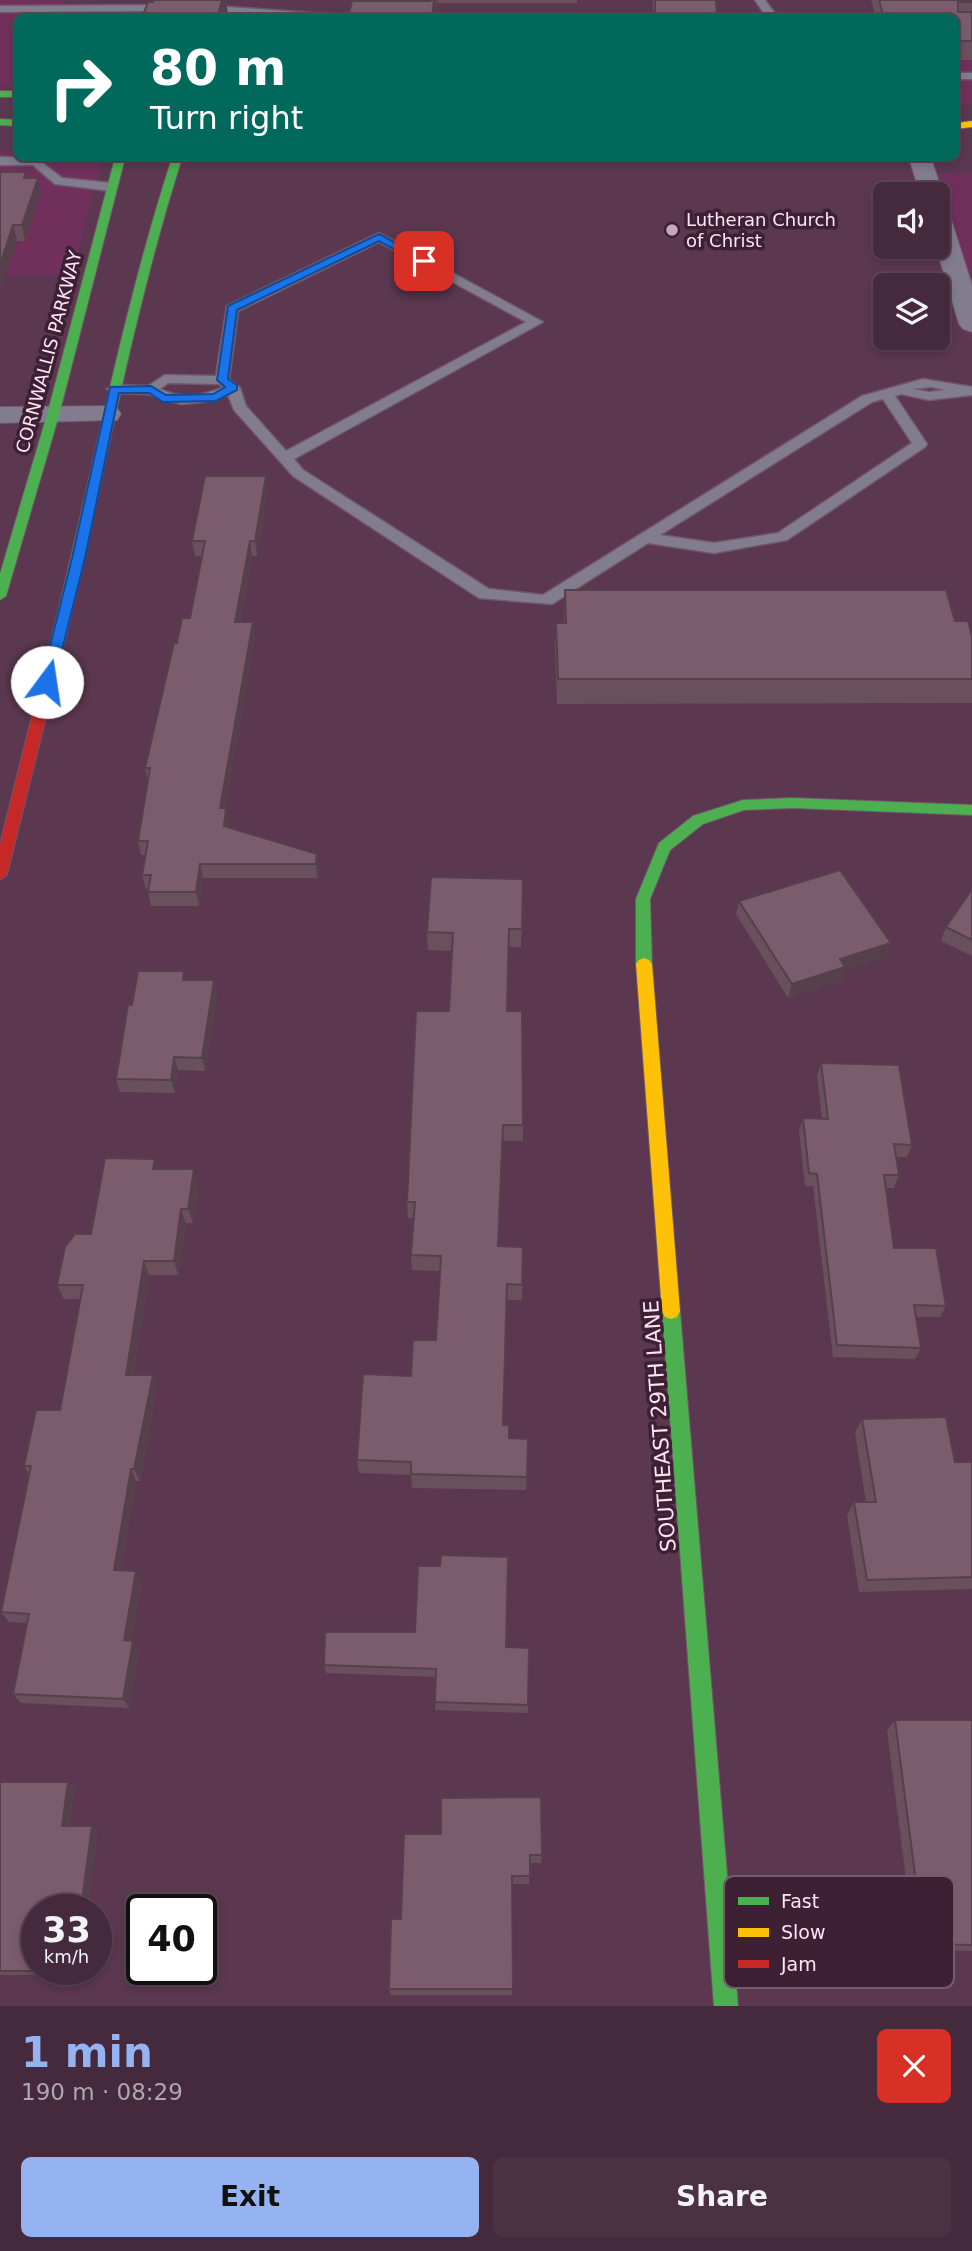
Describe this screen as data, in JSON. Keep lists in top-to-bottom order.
{
  "streets": {
    "street": ["CORNWALLIS PARKWAY", "SOUTHEAST 29TH LANE"]
  },
  "places": ["Lutheran Church of Christ"],
  "legend": ["Fast", "Slow", "Jam"],
  "page": {
    "turn": ["80 m", "Turn right"],
    "speed": "33 km/h",
    "limit": "40",
    "heading": ["1 min", "190 m · 08:29"],
    "buttons": ["Exit", "Share"]
  }
}
